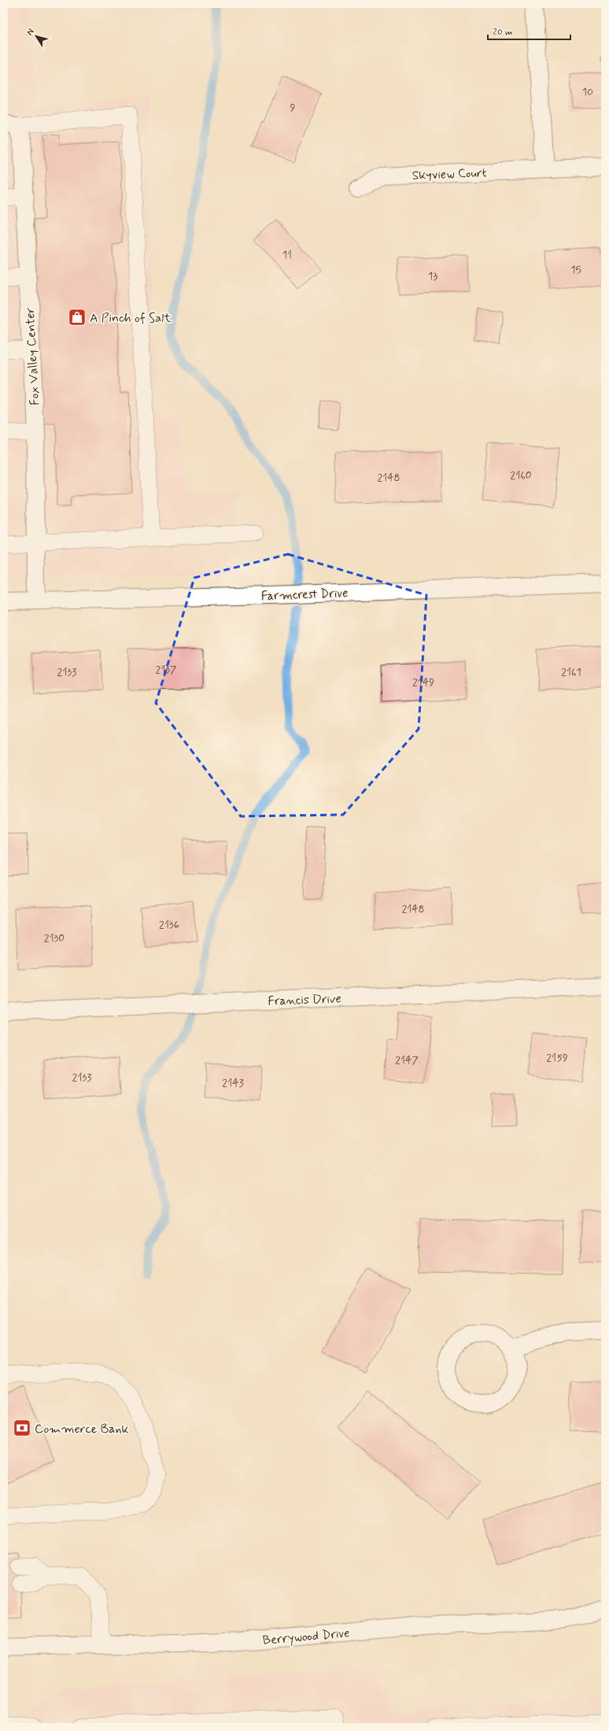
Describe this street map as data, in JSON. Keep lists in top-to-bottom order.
{
  "streets": {
    "street": [
      "Skyview Court",
      "Fox Valley Center",
      "Farmcrest Drive",
      "Francis Drive",
      "Berrywood Drive"
    ]
  },
  "crossings": [
    ["Fox Valley Center", "Farmcrest Drive"]
  ],
  "places": {
    "shop": ["A Pinch of Salt"],
    "bank": ["Commerce Bank"]
  },
  "house_numbers": [
    "10",
    "9",
    "11",
    "15",
    "13",
    "2160",
    "2148",
    "2137",
    "2133",
    "2161",
    "2149",
    "2148",
    "2136",
    "2130",
    "2159",
    "2147",
    "2133",
    "2143"
  ],
  "scale_bar": "20 m",
  "north": "top left"
}
